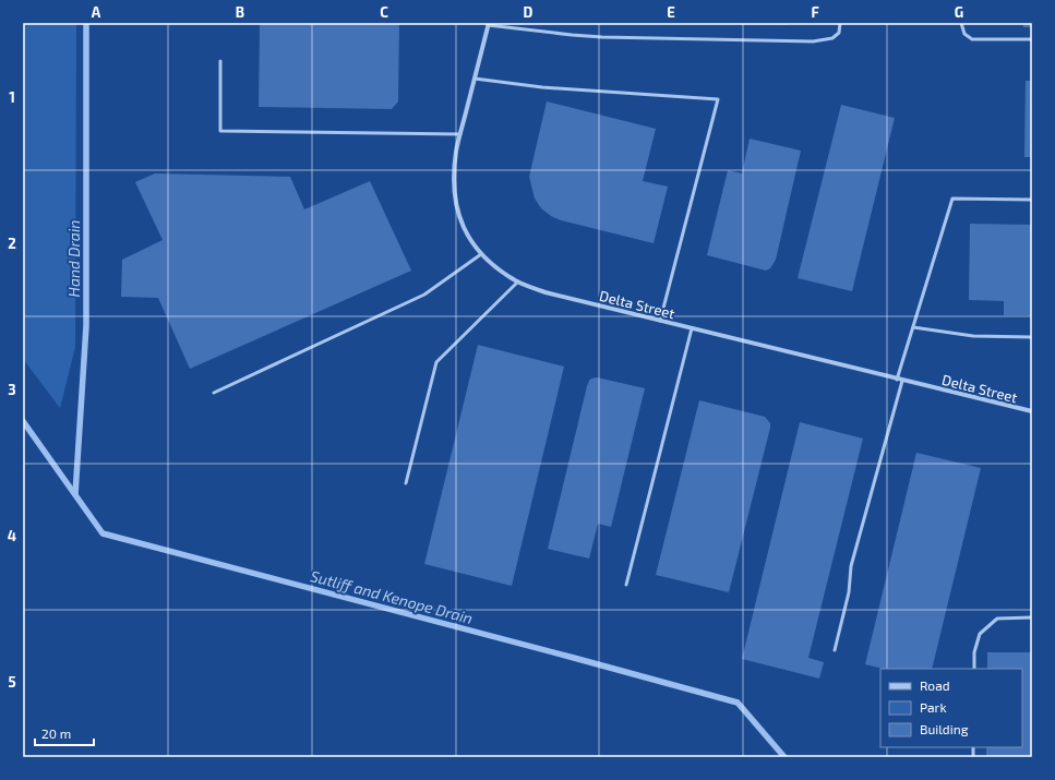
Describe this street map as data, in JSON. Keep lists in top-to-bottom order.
{
  "streets": {
    "street": ["Delta Street"]
  },
  "water": ["Hand Drain", "Sutliff and Kenope Drain"],
  "legend": ["Road", "Park", "Building"],
  "scale_bar": "20 m",
  "grid": {
    "columns": [
      "A",
      "B",
      "C",
      "D",
      "E",
      "F",
      "G"
    ],
    "rows": [
      "1",
      "2",
      "3",
      "4",
      "5"
    ]
  }
}
